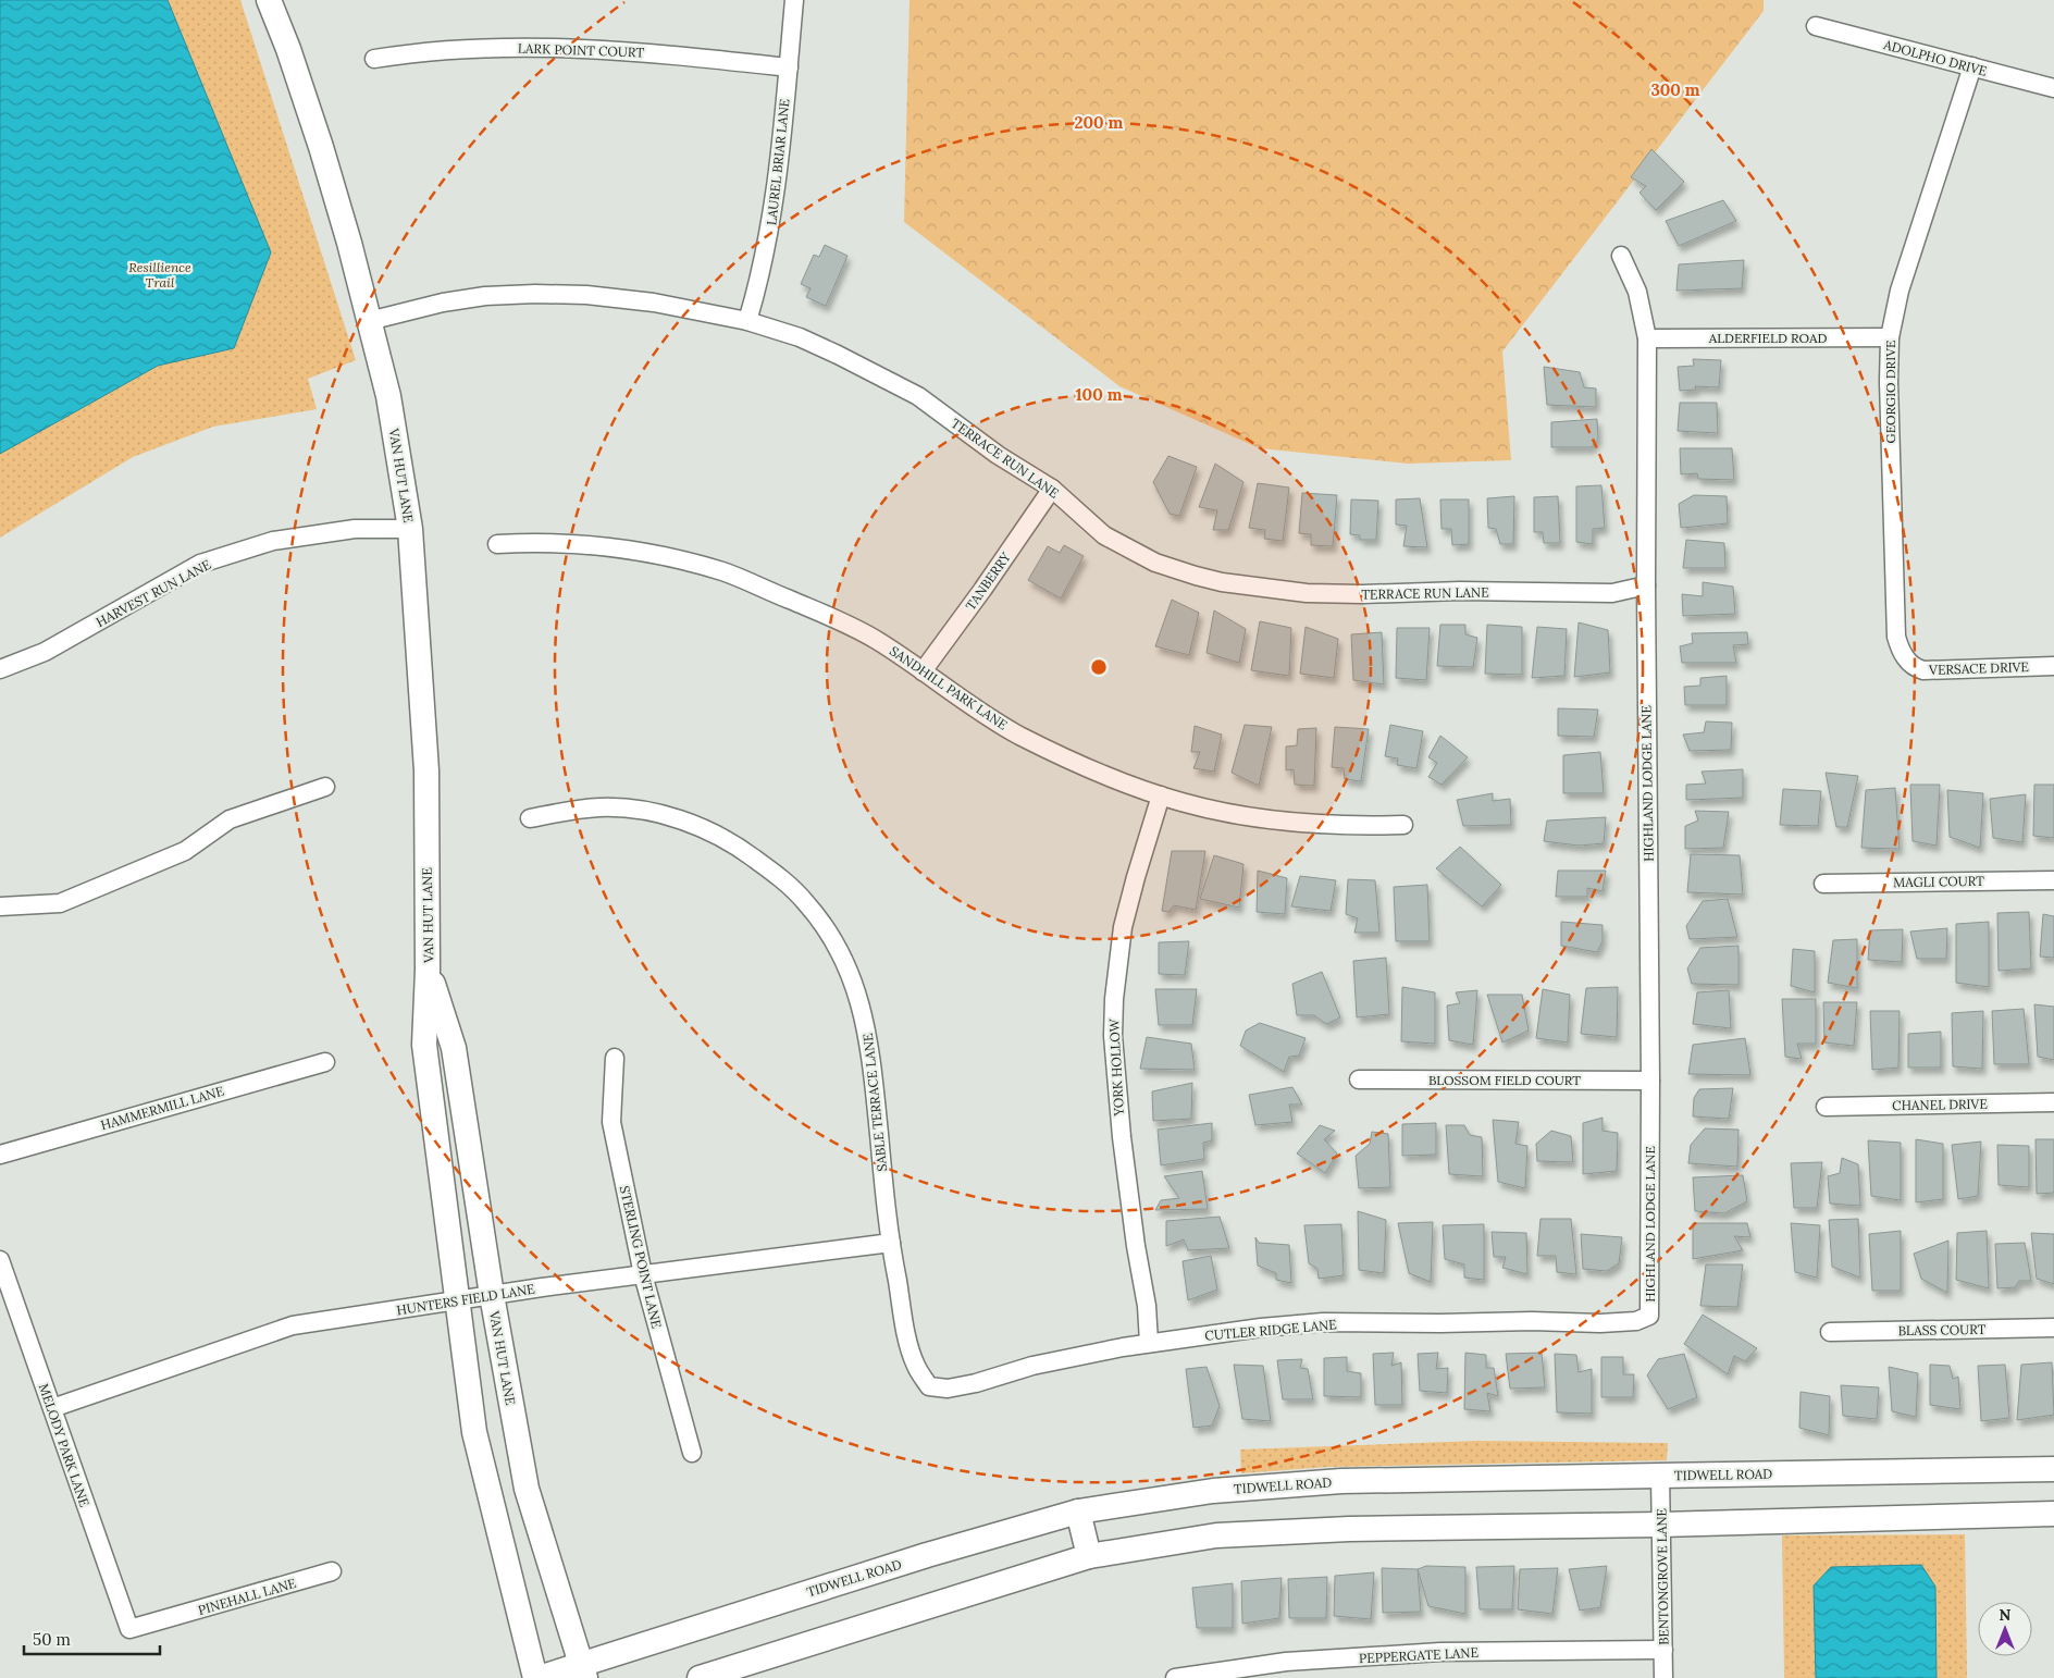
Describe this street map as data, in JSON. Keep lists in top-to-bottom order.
{
  "streets": {
    "main road": ["VAN HUT LANE", "TIDWELL ROAD"],
    "street": [
      "LARK POINT COURT",
      "ADOLPHO DRIVE",
      "LAUREL BRIAR LANE",
      "ALDERFIELD ROAD",
      "GEORGIO DRIVE",
      "TERRACE RUN LANE",
      "TANBERRY",
      "HARVEST RUN LANE",
      "VERSACE DRIVE",
      "SANDHILL PARK LANE",
      "HIGHLAND LODGE LANE",
      "MAGLI COURT",
      "YORK HOLLOW",
      "BLOSSOM FIELD COURT",
      "SABLE TERRACE LANE",
      "CHANEL DRIVE",
      "HAMMERMILL LANE",
      "STERLING POINT LANE",
      "HUNTERS FIELD LANE",
      "CUTLER RIDGE LANE",
      "BLASS COURT",
      "MELODY PARK LANE",
      "BENTONGROVE LANE",
      "PINEHALL LANE",
      "PEPPERGATE LANE"
    ]
  },
  "crossings": [
    ["LARK POINT COURT", "LAUREL BRIAR LANE"],
    ["ADOLPHO DRIVE", "GEORGIO DRIVE"],
    ["LAUREL BRIAR LANE", "TERRACE RUN LANE"],
    ["ALDERFIELD ROAD", "GEORGIO DRIVE"],
    ["ALDERFIELD ROAD", "HIGHLAND LODGE LANE"],
    ["GEORGIO DRIVE", "VERSACE DRIVE"],
    ["TERRACE RUN LANE", "VAN HUT LANE"],
    ["TERRACE RUN LANE", "TANBERRY"],
    ["TERRACE RUN LANE", "HIGHLAND LODGE LANE"],
    ["VAN HUT LANE", "HARVEST RUN LANE"],
    ["VAN HUT LANE", "HUNTERS FIELD LANE"],
    ["VAN HUT LANE", "TIDWELL ROAD"],
    ["TANBERRY", "SANDHILL PARK LANE"],
    ["SANDHILL PARK LANE", "YORK HOLLOW"],
    ["HIGHLAND LODGE LANE", "BLOSSOM FIELD COURT"],
    ["HIGHLAND LODGE LANE", "CUTLER RIDGE LANE"],
    ["YORK HOLLOW", "CUTLER RIDGE LANE"],
    ["SABLE TERRACE LANE", "HUNTERS FIELD LANE"],
    ["SABLE TERRACE LANE", "CUTLER RIDGE LANE"],
    ["STERLING POINT LANE", "HUNTERS FIELD LANE"],
    ["HUNTERS FIELD LANE", "MELODY PARK LANE"],
    ["MELODY PARK LANE", "PINEHALL LANE"],
    ["TIDWELL ROAD", "BENTONGROVE LANE"],
    ["BENTONGROVE LANE", "PEPPERGATE LANE"]
  ],
  "parks": ["Resillience Trail"],
  "scale_bar": "50 m",
  "north": "top",
  "rings": ["300 m", "200 m", "100 m"]
}
